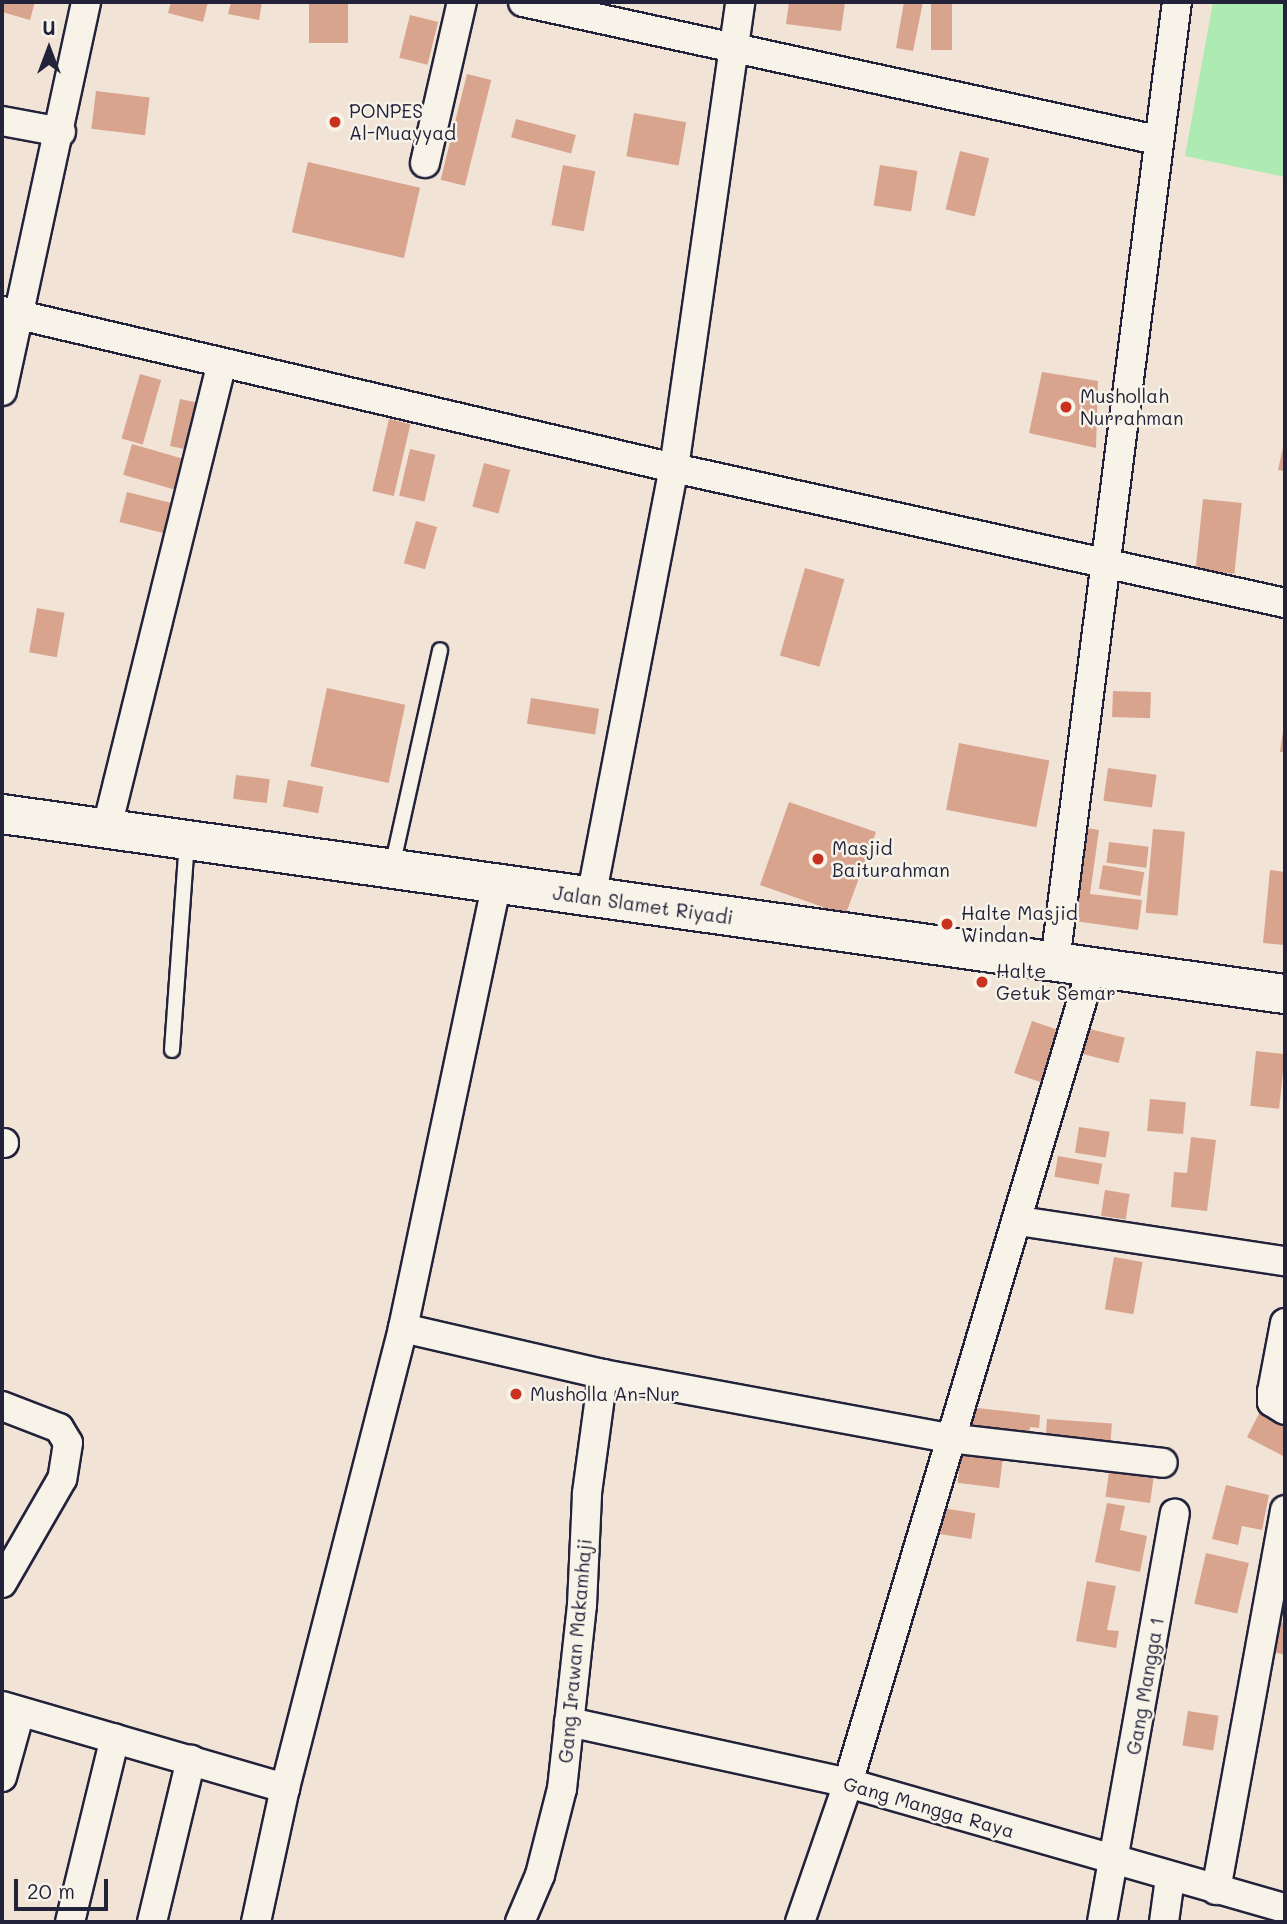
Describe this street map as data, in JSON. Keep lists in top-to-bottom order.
{
  "streets": {
    "main road": ["Jalan Slamet Riyadi"],
    "street": ["Gang Irawan Makamhaji", "Gang Mangga 1", "Gang Mangga Raya"]
  },
  "crossings": [
    ["Gang Irawan Makamhaji", "Gang Mangga Raya"],
    ["Gang Mangga 1", "Gang Mangga Raya"]
  ],
  "places": [
    "PONPES Al-Muayyad",
    "Mushollah Nurrahman",
    "Masjid Baiturahman",
    "Halte Masjid Windan",
    "Halte Getuk Semar",
    "Musholla An-Nur"
  ],
  "scale_bar": "20 m",
  "north": "top"
}
